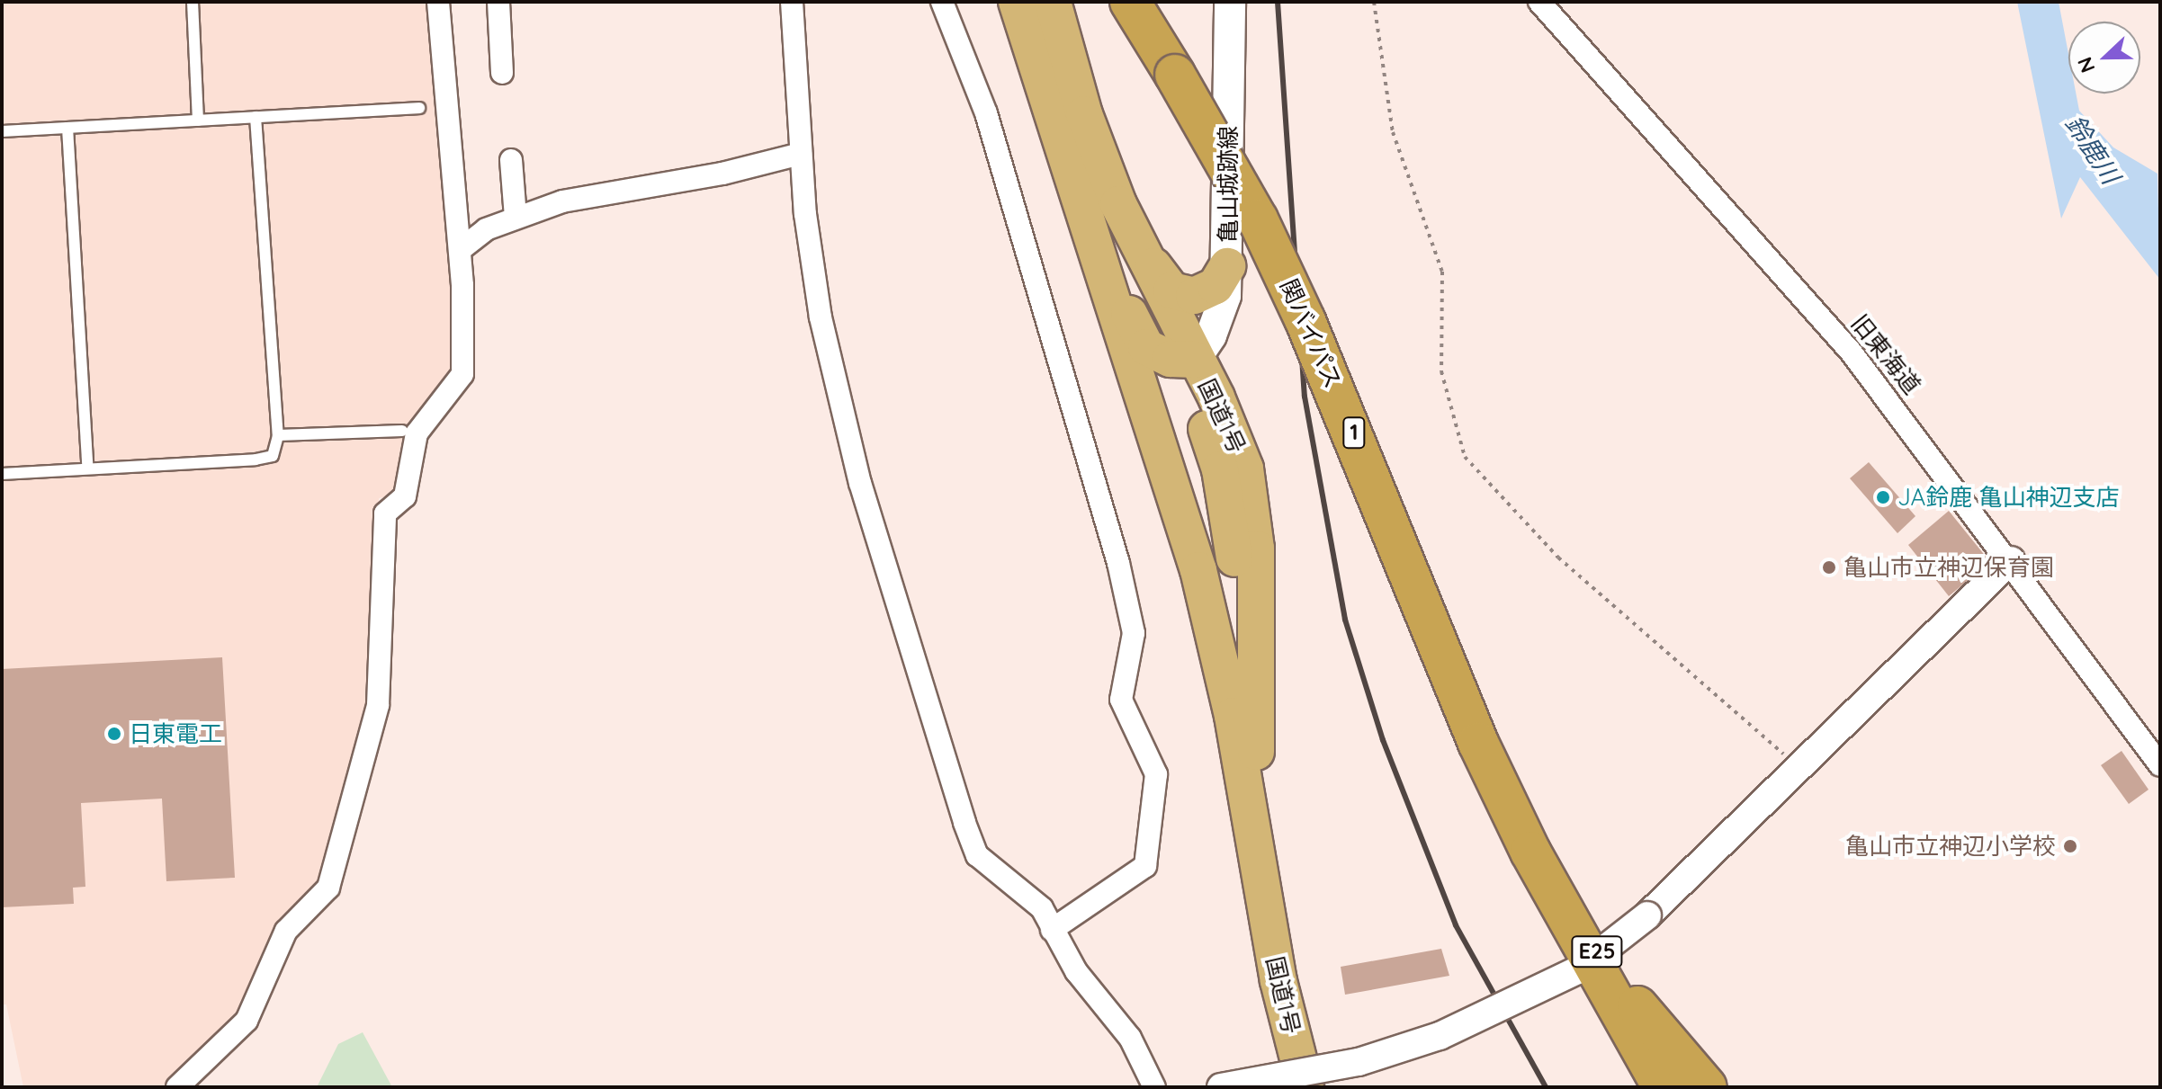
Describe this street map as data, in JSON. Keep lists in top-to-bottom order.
{
  "streets": {
    "highway": [
      "関バイパス",
      "国道1号",
      "1",
      "E25"
    ],
    "main road": ["亀山城跡線"],
    "street": ["旧東海道"]
  },
  "crossings": [
    ["亀山城跡線", "国道1号"],
    ["関バイパス", "E25"]
  ],
  "water": ["鈴鹿川"],
  "places": [
    "JA鈴鹿 亀山神辺支店",
    "亀山市立神辺保育園",
    "日東電工",
    "亀山市立神辺小学校"
  ],
  "north": "left"
}
